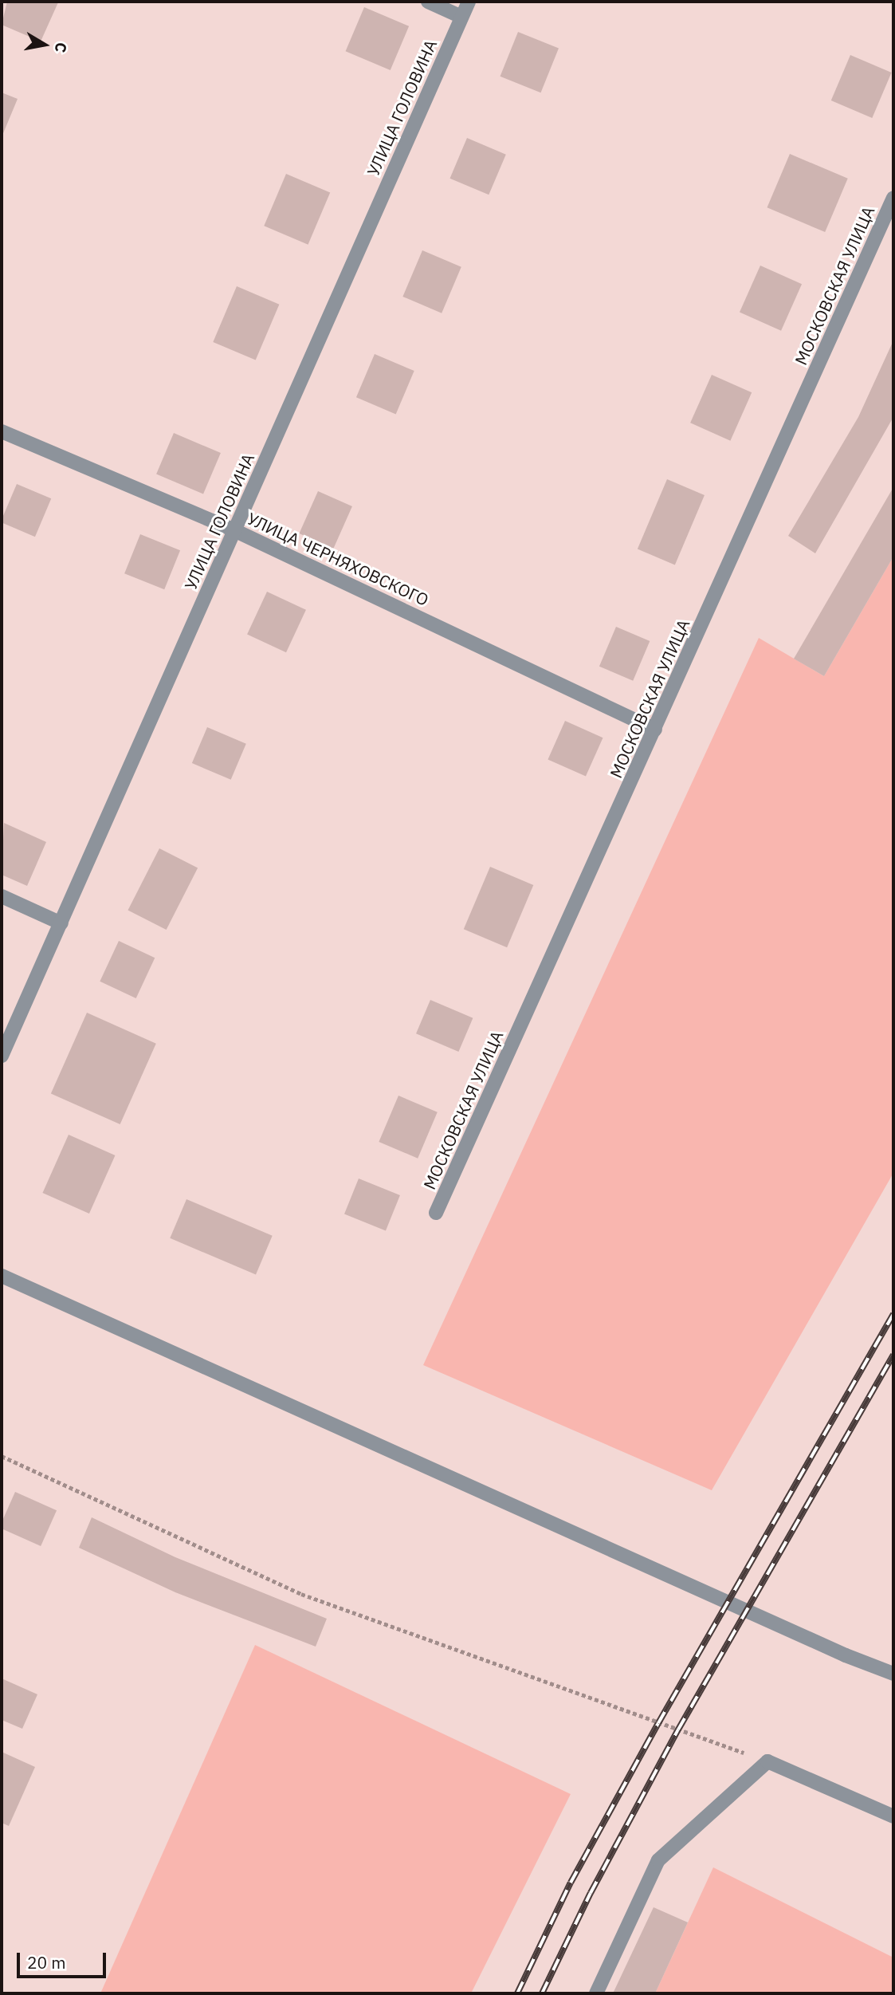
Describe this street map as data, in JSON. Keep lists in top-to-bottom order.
{
  "streets": {
    "street": ["УЛИЦА ГОЛОВИНА", "МОСКОВСКАЯ УЛИЦА", "УЛИЦА ЧЕРНЯХОВСКОГО"]
  },
  "crossings": [
    ["УЛИЦА ГОЛОВИНА", "УЛИЦА ЧЕРНЯХОВСКОГО"],
    ["МОСКОВСКАЯ УЛИЦА", "УЛИЦА ЧЕРНЯХОВСКОГО"]
  ],
  "scale_bar": "20 m",
  "north": "right"
}
